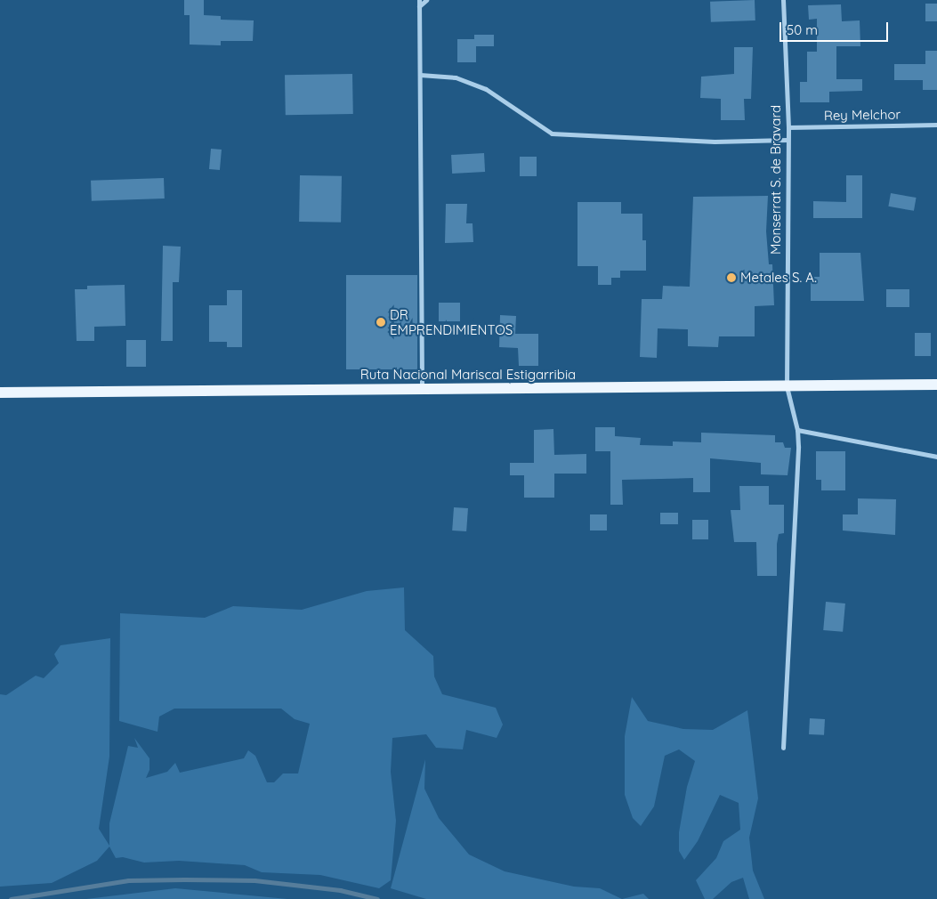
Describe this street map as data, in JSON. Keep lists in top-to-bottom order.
{
  "streets": {
    "main road": ["Ruta Nacional Mariscal Estigarribia"],
    "street": ["Rey Melchor", "Monserrat S. de Bravard"]
  },
  "crossings": [
    ["Rey Melchor", "Monserrat S. de Bravard"],
    ["Monserrat S. de Bravard", "Ruta Nacional Mariscal Estigarribia"]
  ],
  "places": ["Metales S. A.", "DR EMPRENDIMIENTOS"],
  "scale_bar": "50 m"
}
